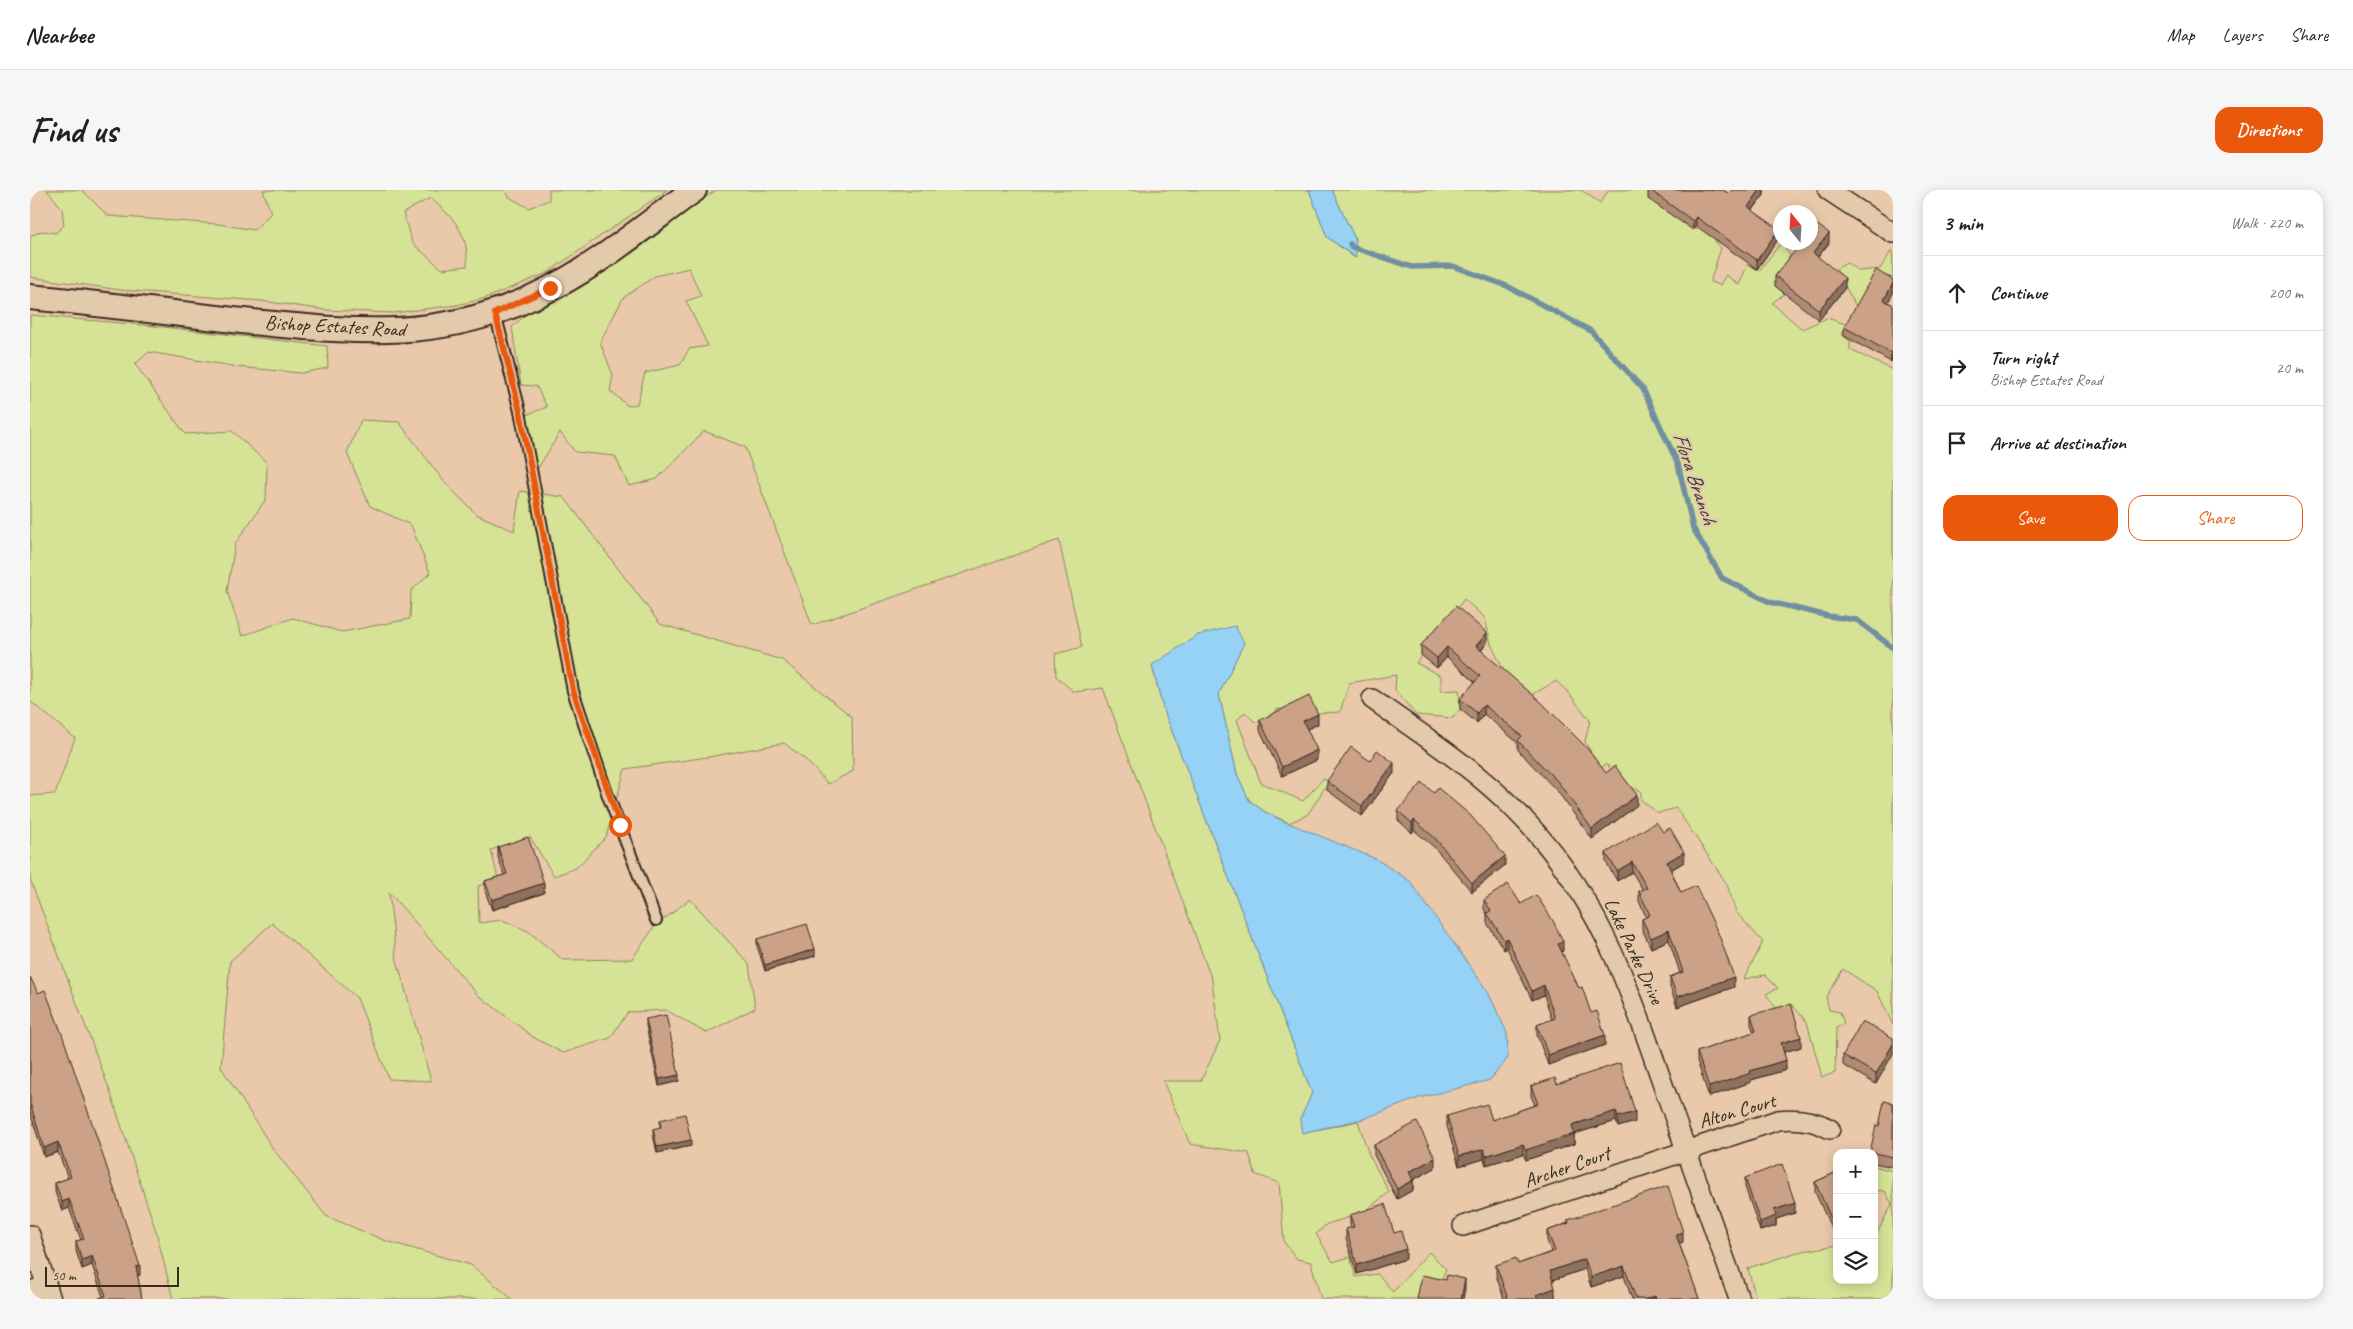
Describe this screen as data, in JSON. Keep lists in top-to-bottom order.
{
  "streets": {
    "street": [
      "Bishop Estates Road",
      "Lake Parke Drive",
      "Alton Court",
      "Archer Court"
    ]
  },
  "crossings": [
    ["Lake Parke Drive", "Alton Court"],
    ["Lake Parke Drive", "Archer Court"],
    ["Alton Court", "Archer Court"]
  ],
  "water": ["Flora Branch"],
  "scale_bar": "50 m",
  "north": "top",
  "page": {
    "header": "Nearbee",
    "nav": ["Map", "Layers", "Share"],
    "buttons": [
      "Directions",
      ["Save", "Share"]
    ],
    "title": "Find us",
    "heading": ["3 min", "Walk · 220 m"],
    "list": [
      ["Continue", "200 m"],
      ["Turn right", "Bishop Estates Road", "20 m"],
      "Arrive at destination"
    ],
    "map_buttons": ["+", "−"],
    "scale": "50 m"
  }
}
